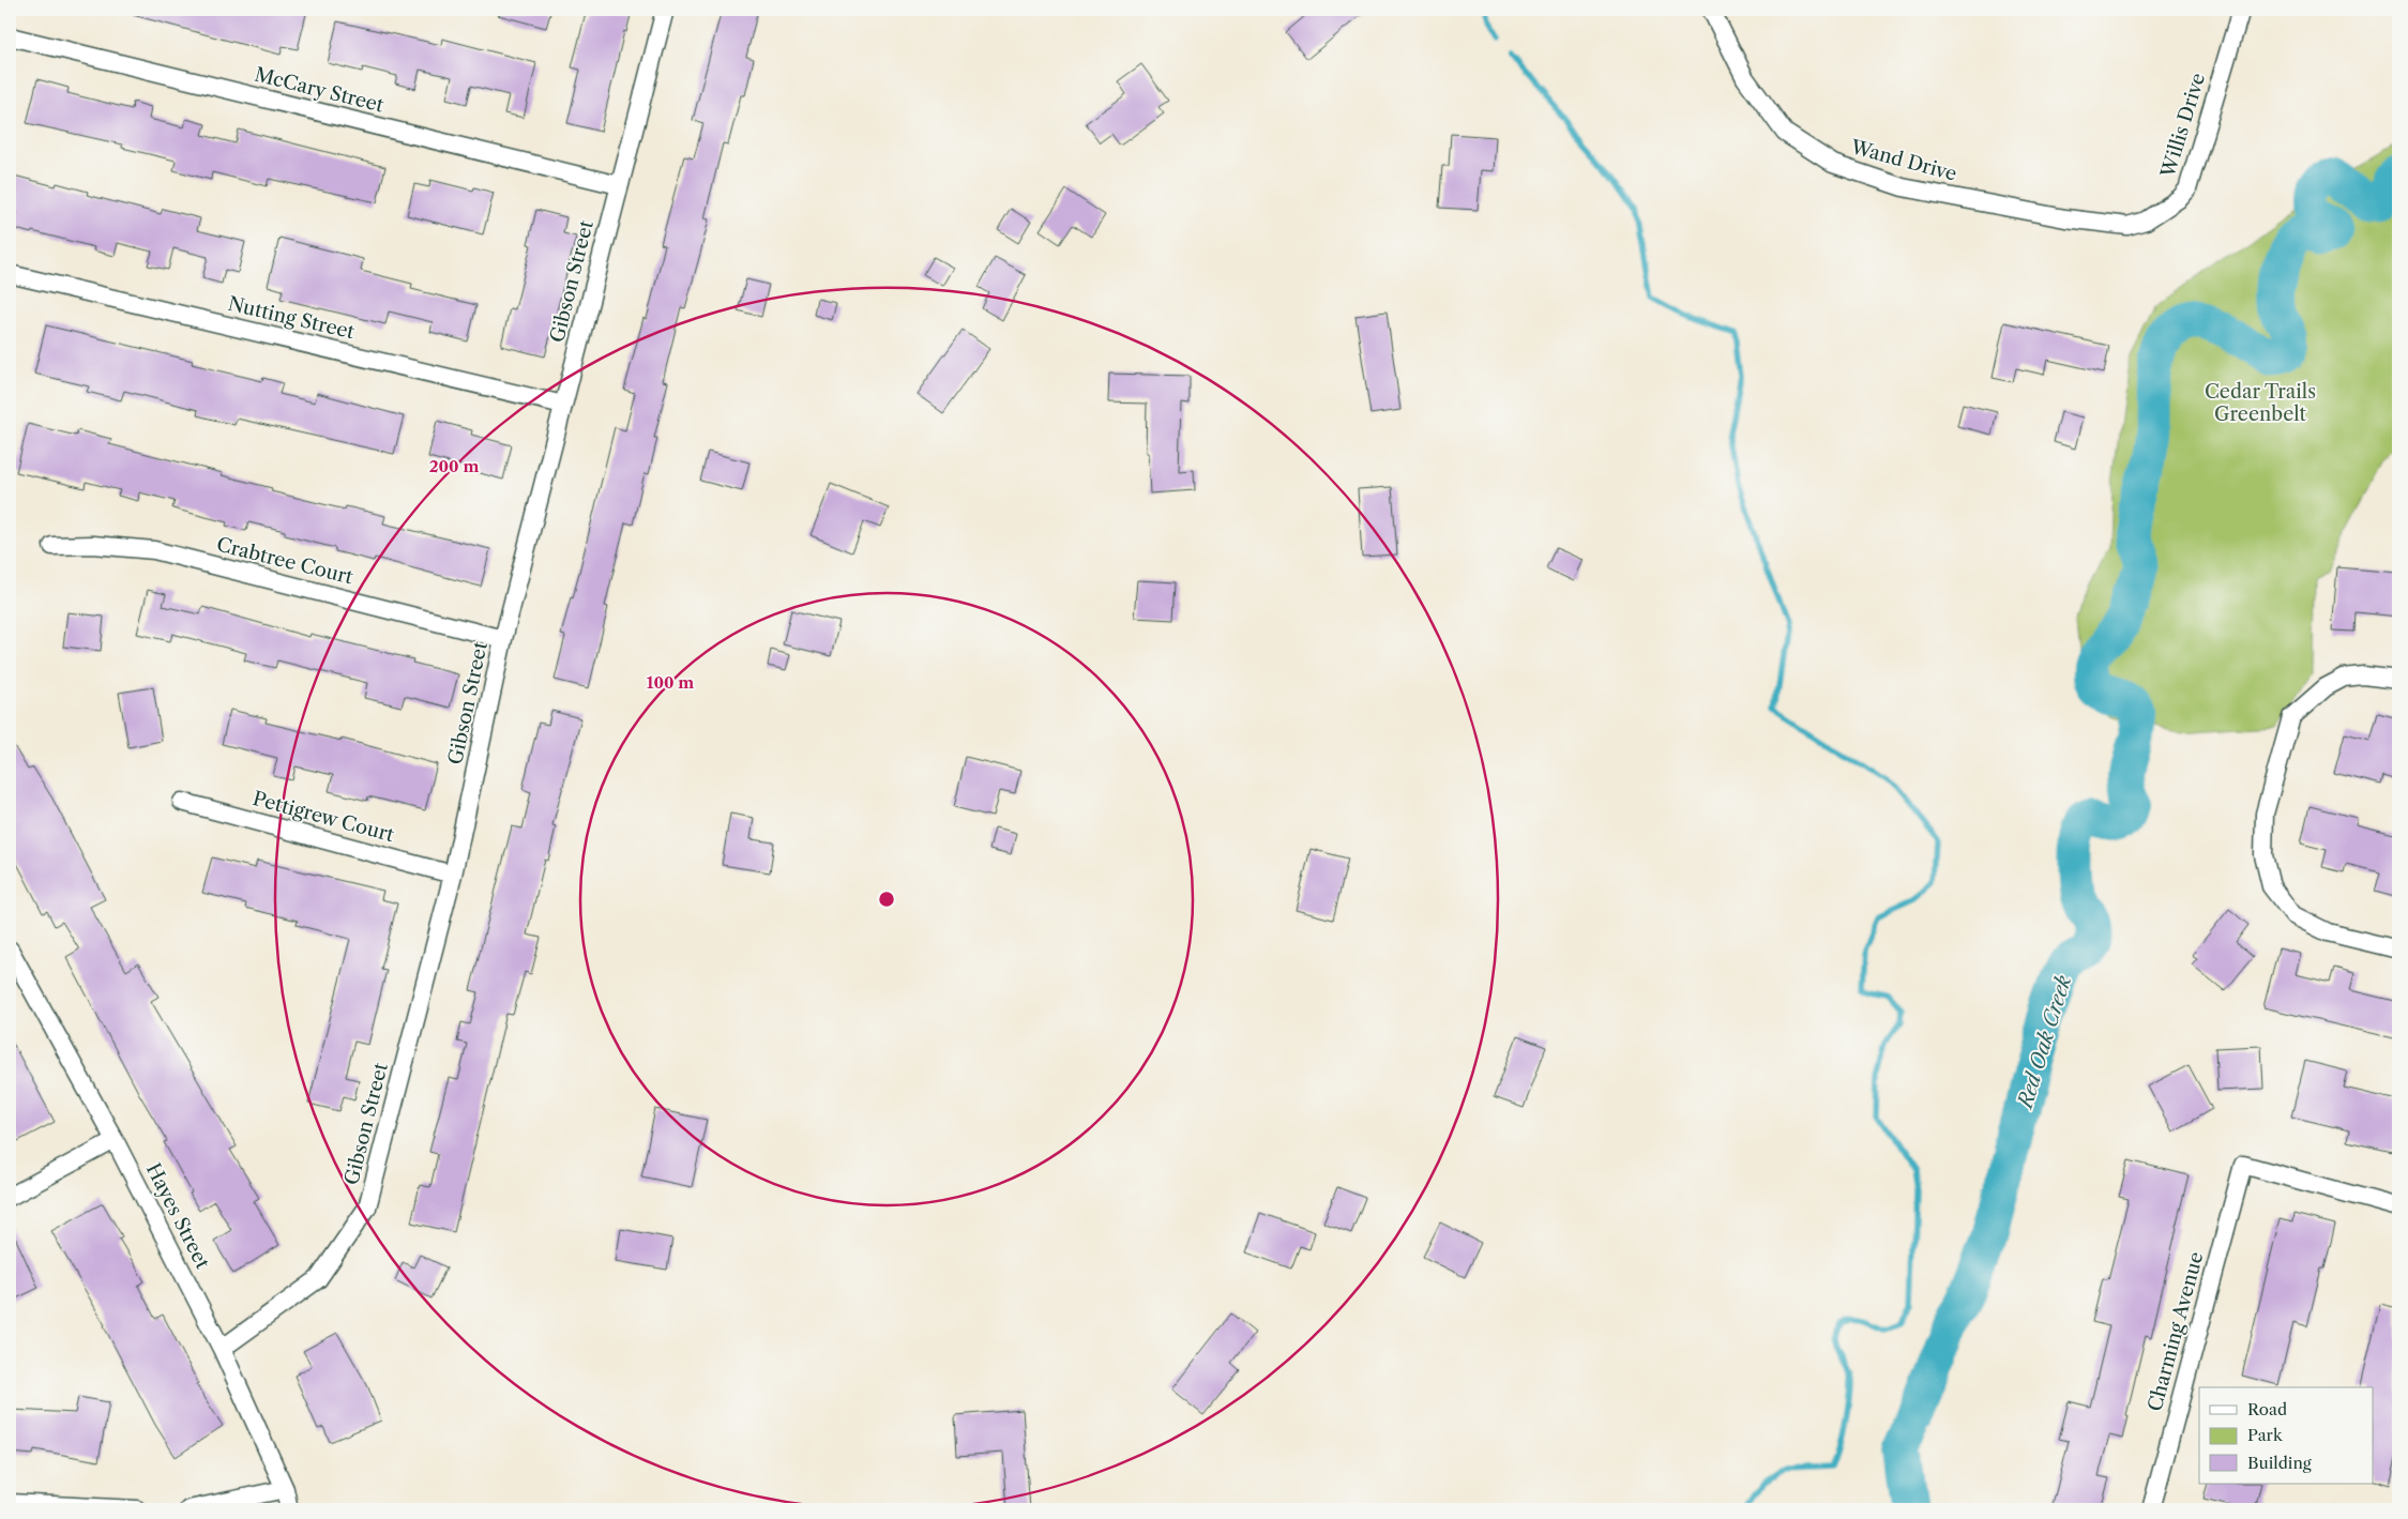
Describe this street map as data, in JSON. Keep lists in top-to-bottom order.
{
  "streets": {
    "street": [
      "McCary Street",
      "Willis Drive",
      "Wand Drive",
      "Gibson Street",
      "Nutting Street",
      "Crabtree Court",
      "Pettigrew Court",
      "Hayes Street",
      "Charming Avenue"
    ]
  },
  "crossings": [
    ["McCary Street", "Gibson Street"],
    ["Willis Drive", "Wand Drive"],
    ["Gibson Street", "Nutting Street"],
    ["Gibson Street", "Crabtree Court"],
    ["Gibson Street", "Pettigrew Court"],
    ["Gibson Street", "Hayes Street"]
  ],
  "water": ["Red Oak Creek"],
  "parks": ["Cedar Trails Greenbelt"],
  "legend": ["Road", "Park", "Building"],
  "rings": ["200 m", "100 m"]
}
